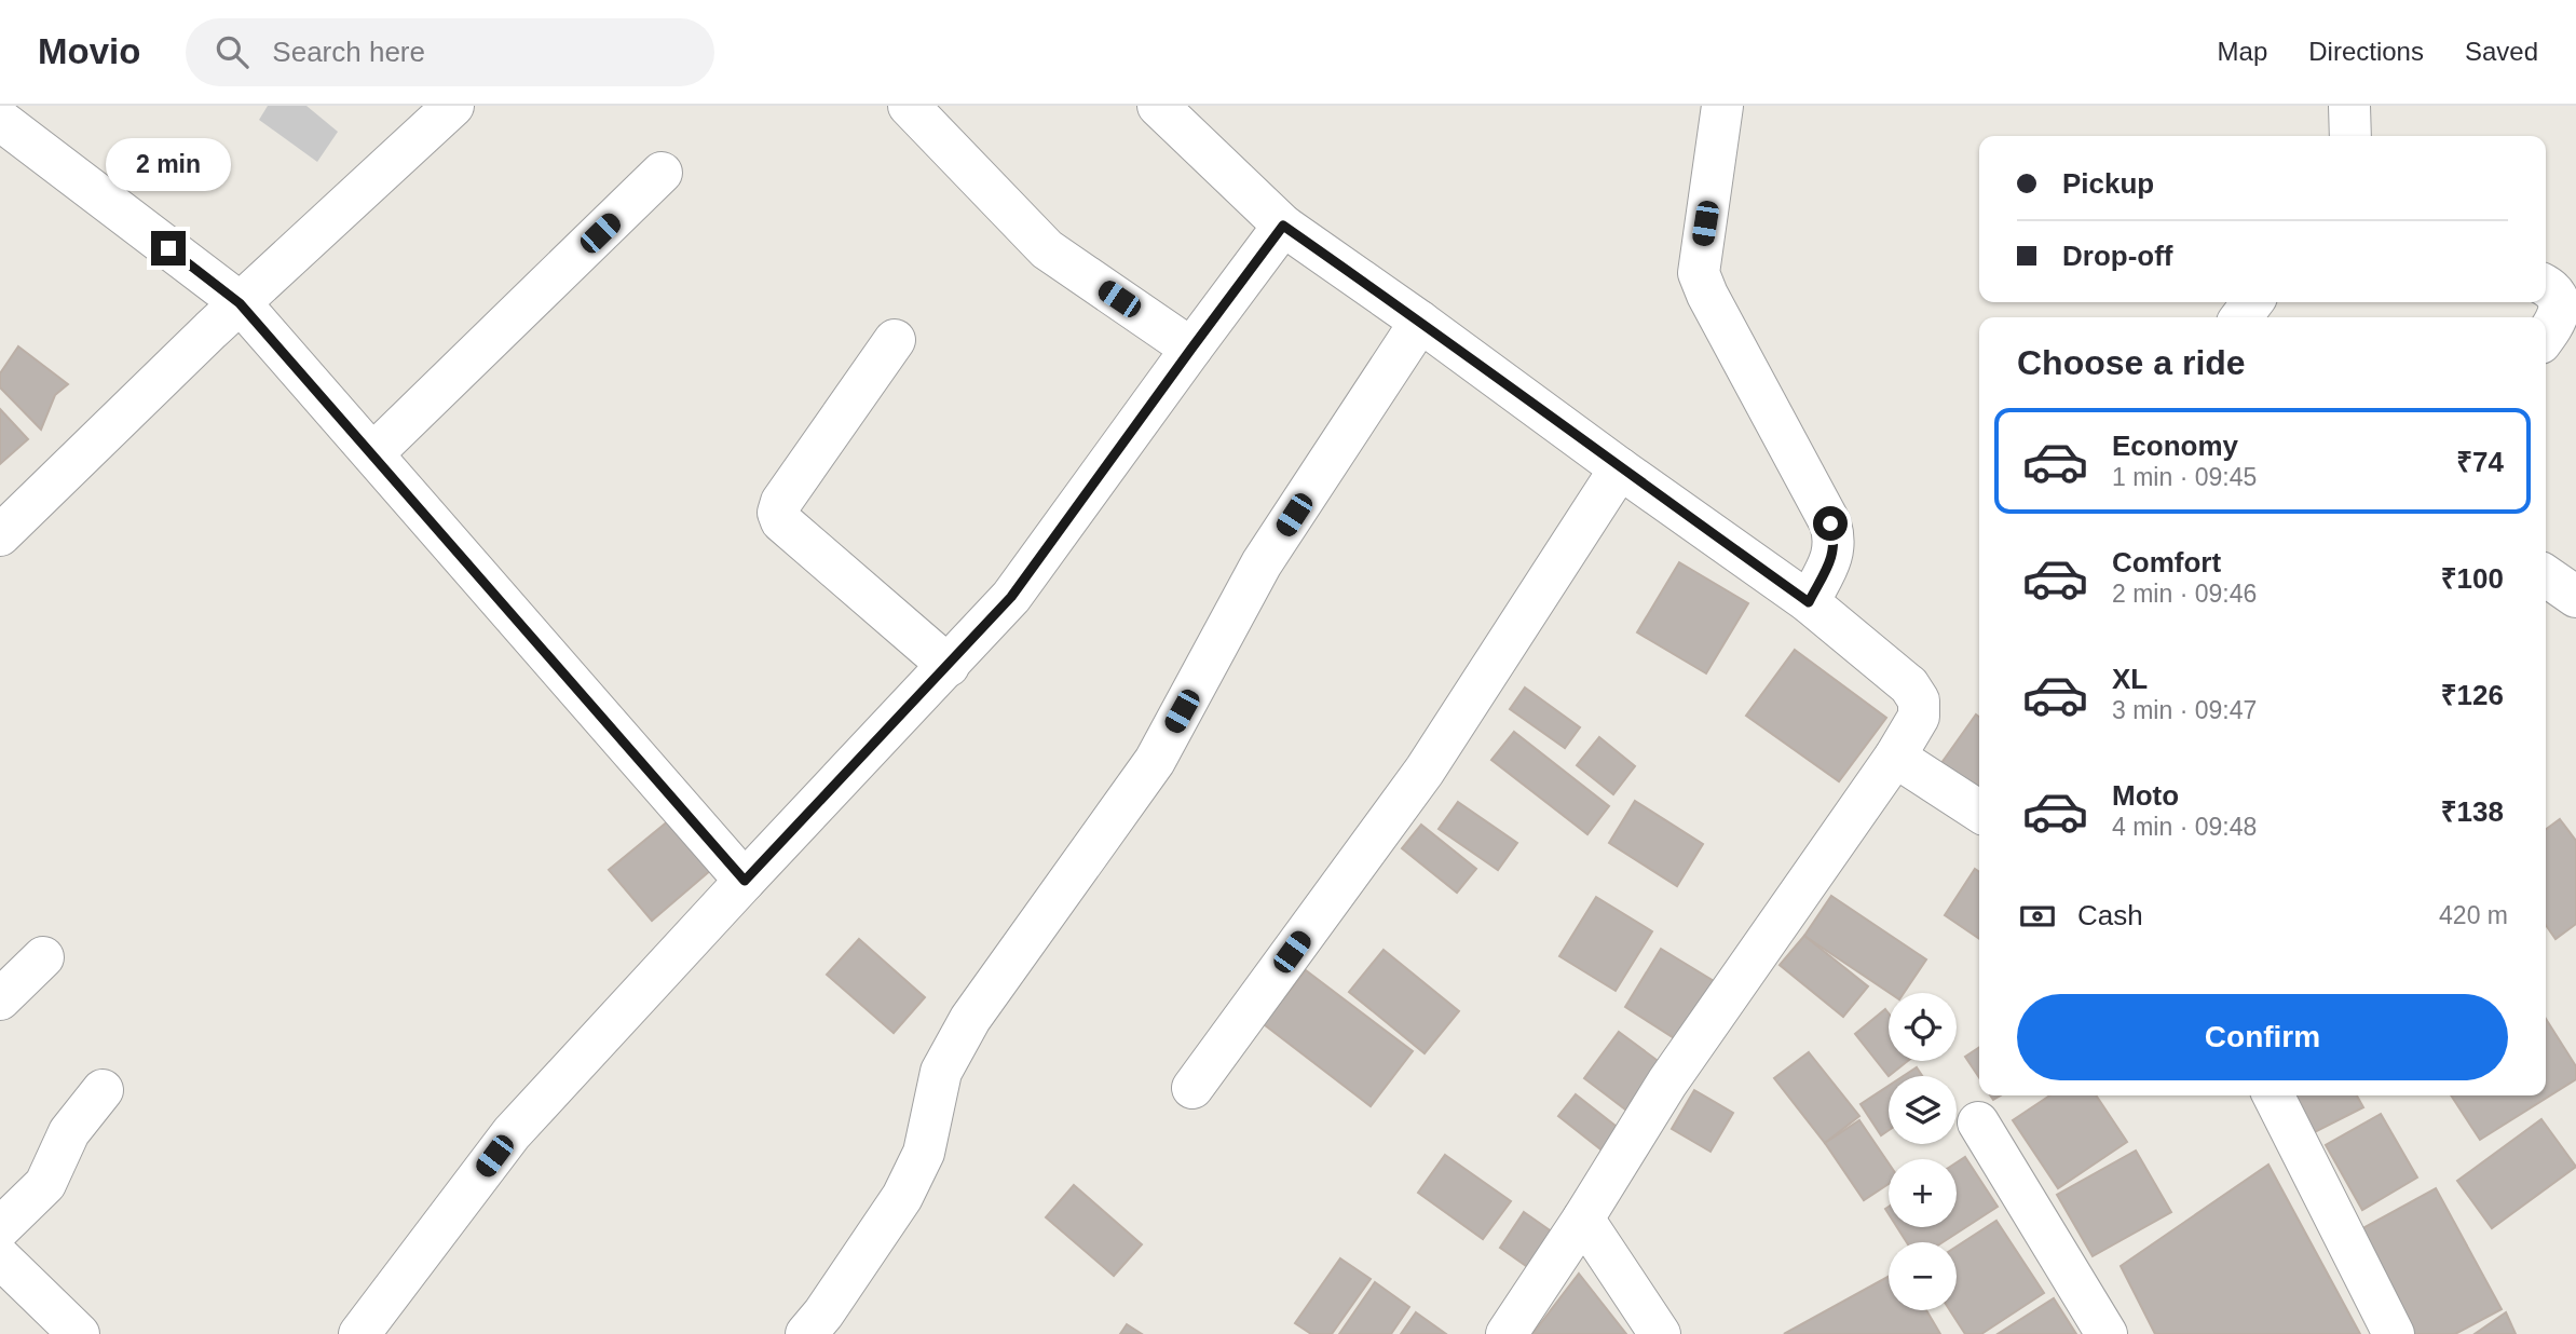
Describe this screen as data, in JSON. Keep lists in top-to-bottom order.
{
  "page": {
    "header": "Movio",
    "search": "Search here",
    "nav": ["Map", "Directions", "Saved"],
    "banner": ["Pickup", "Drop-off"],
    "bubble": "2 min",
    "heading": "Choose a ride",
    "list": [
      {
        "name": "Economy",
        "note": "1 min · 09:45",
        "value": "₹74"
      },
      {
        "name": "Comfort",
        "note": "2 min · 09:46",
        "value": "₹100"
      },
      {
        "name": "XL",
        "note": "3 min · 09:47",
        "value": "₹126"
      },
      {
        "name": "Moto",
        "note": "4 min · 09:48",
        "value": "₹138"
      }
    ],
    "pay": ["Cash", "420 m"],
    "buttons": "Confirm",
    "map_buttons": ["+", "−"]
  }
}
